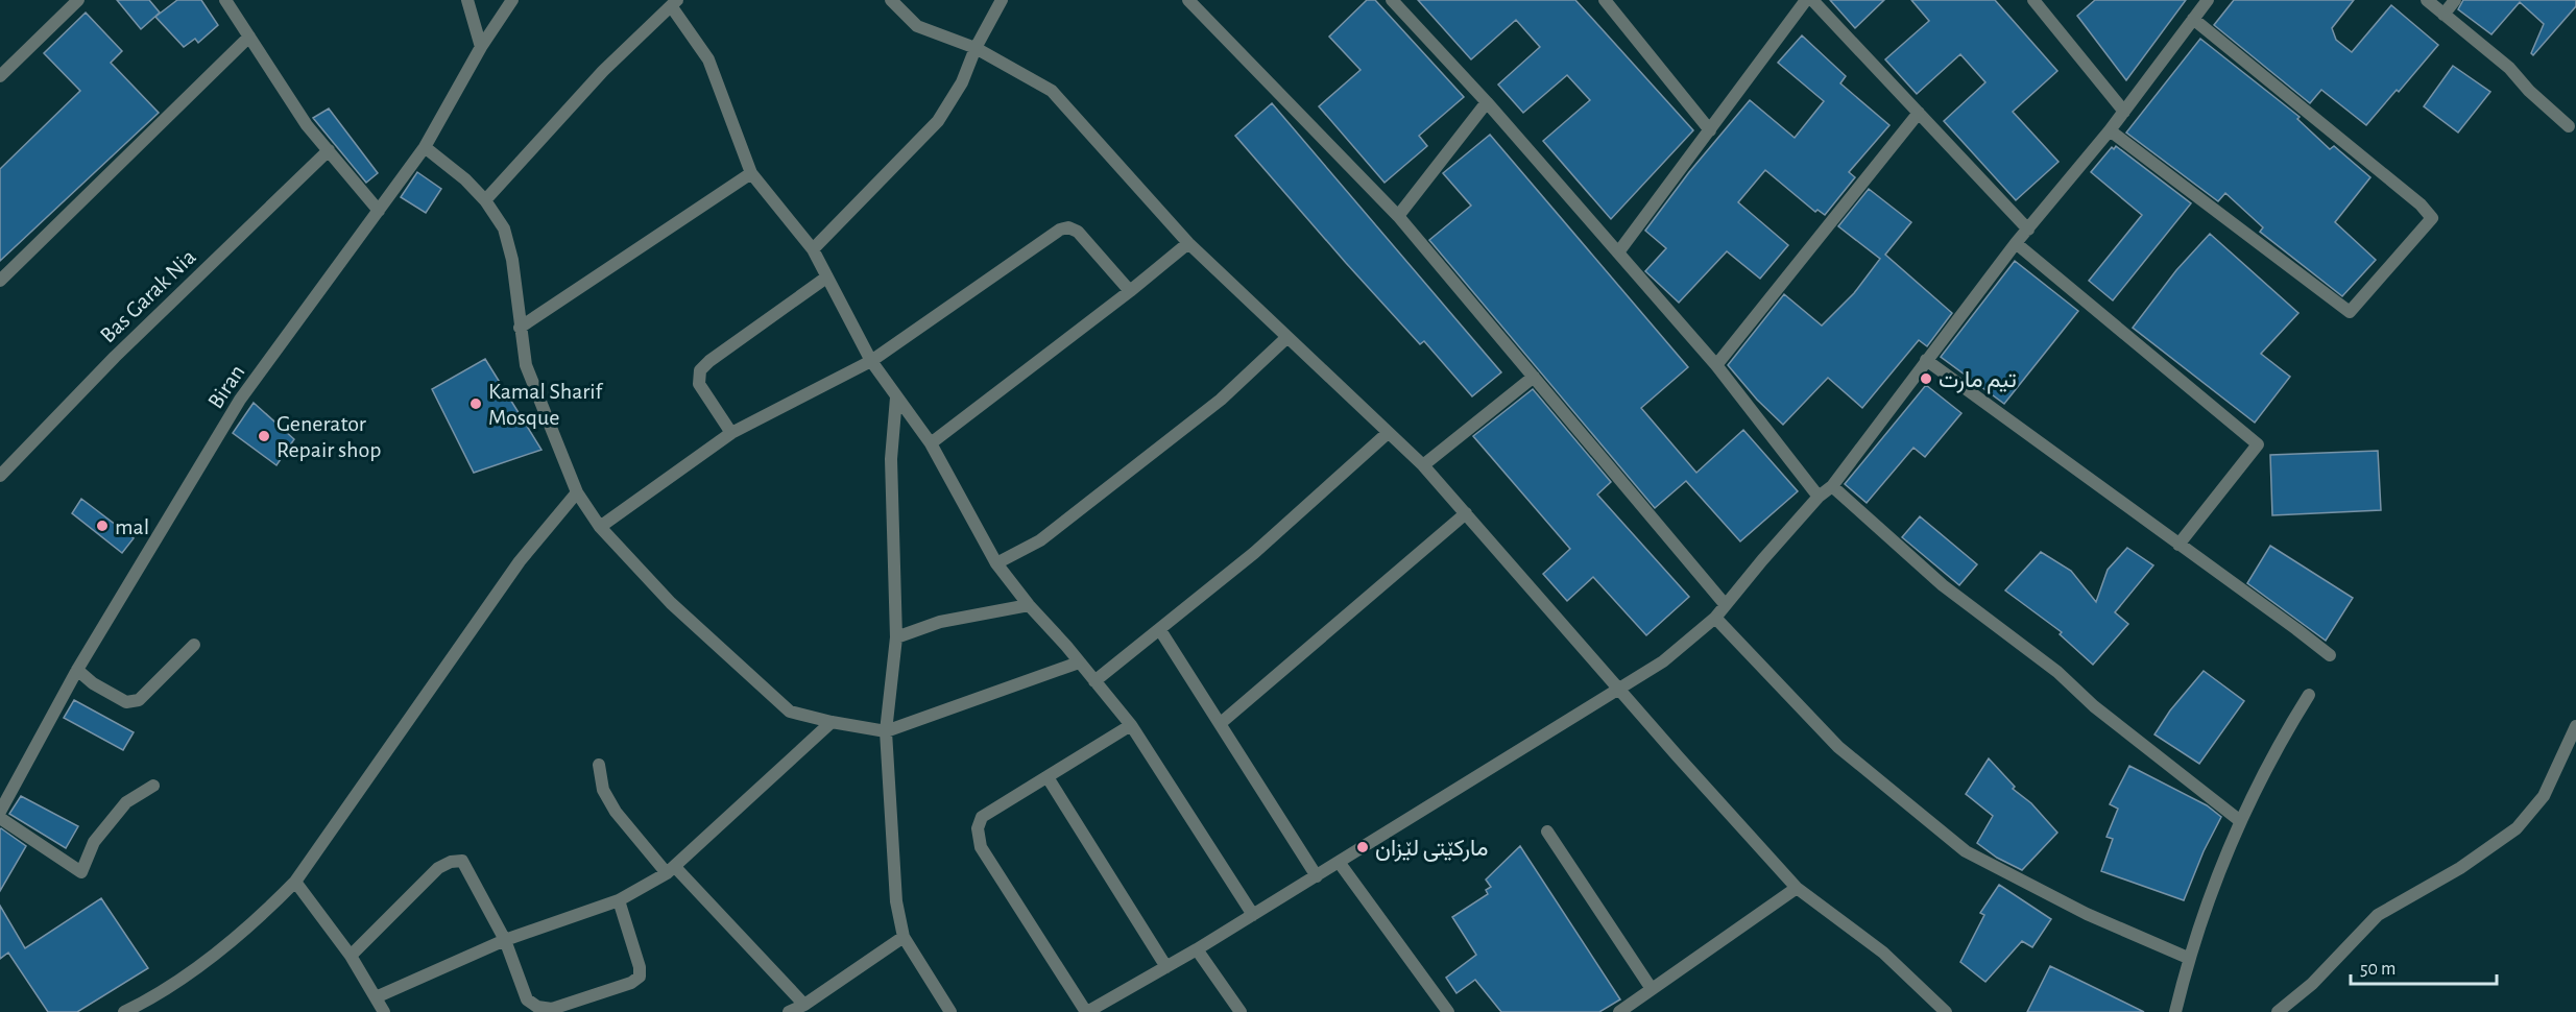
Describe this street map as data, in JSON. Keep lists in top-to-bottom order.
{
  "streets": {
    "street": ["Bas Garak Nia", "Biran"]
  },
  "places": [
    "تيم مارت",
    "Kamal Sharif Mosque",
    "Generator Repair shop",
    "mal",
    "مارکێتی لێزان"
  ],
  "scale_bar": "50 m"
}
